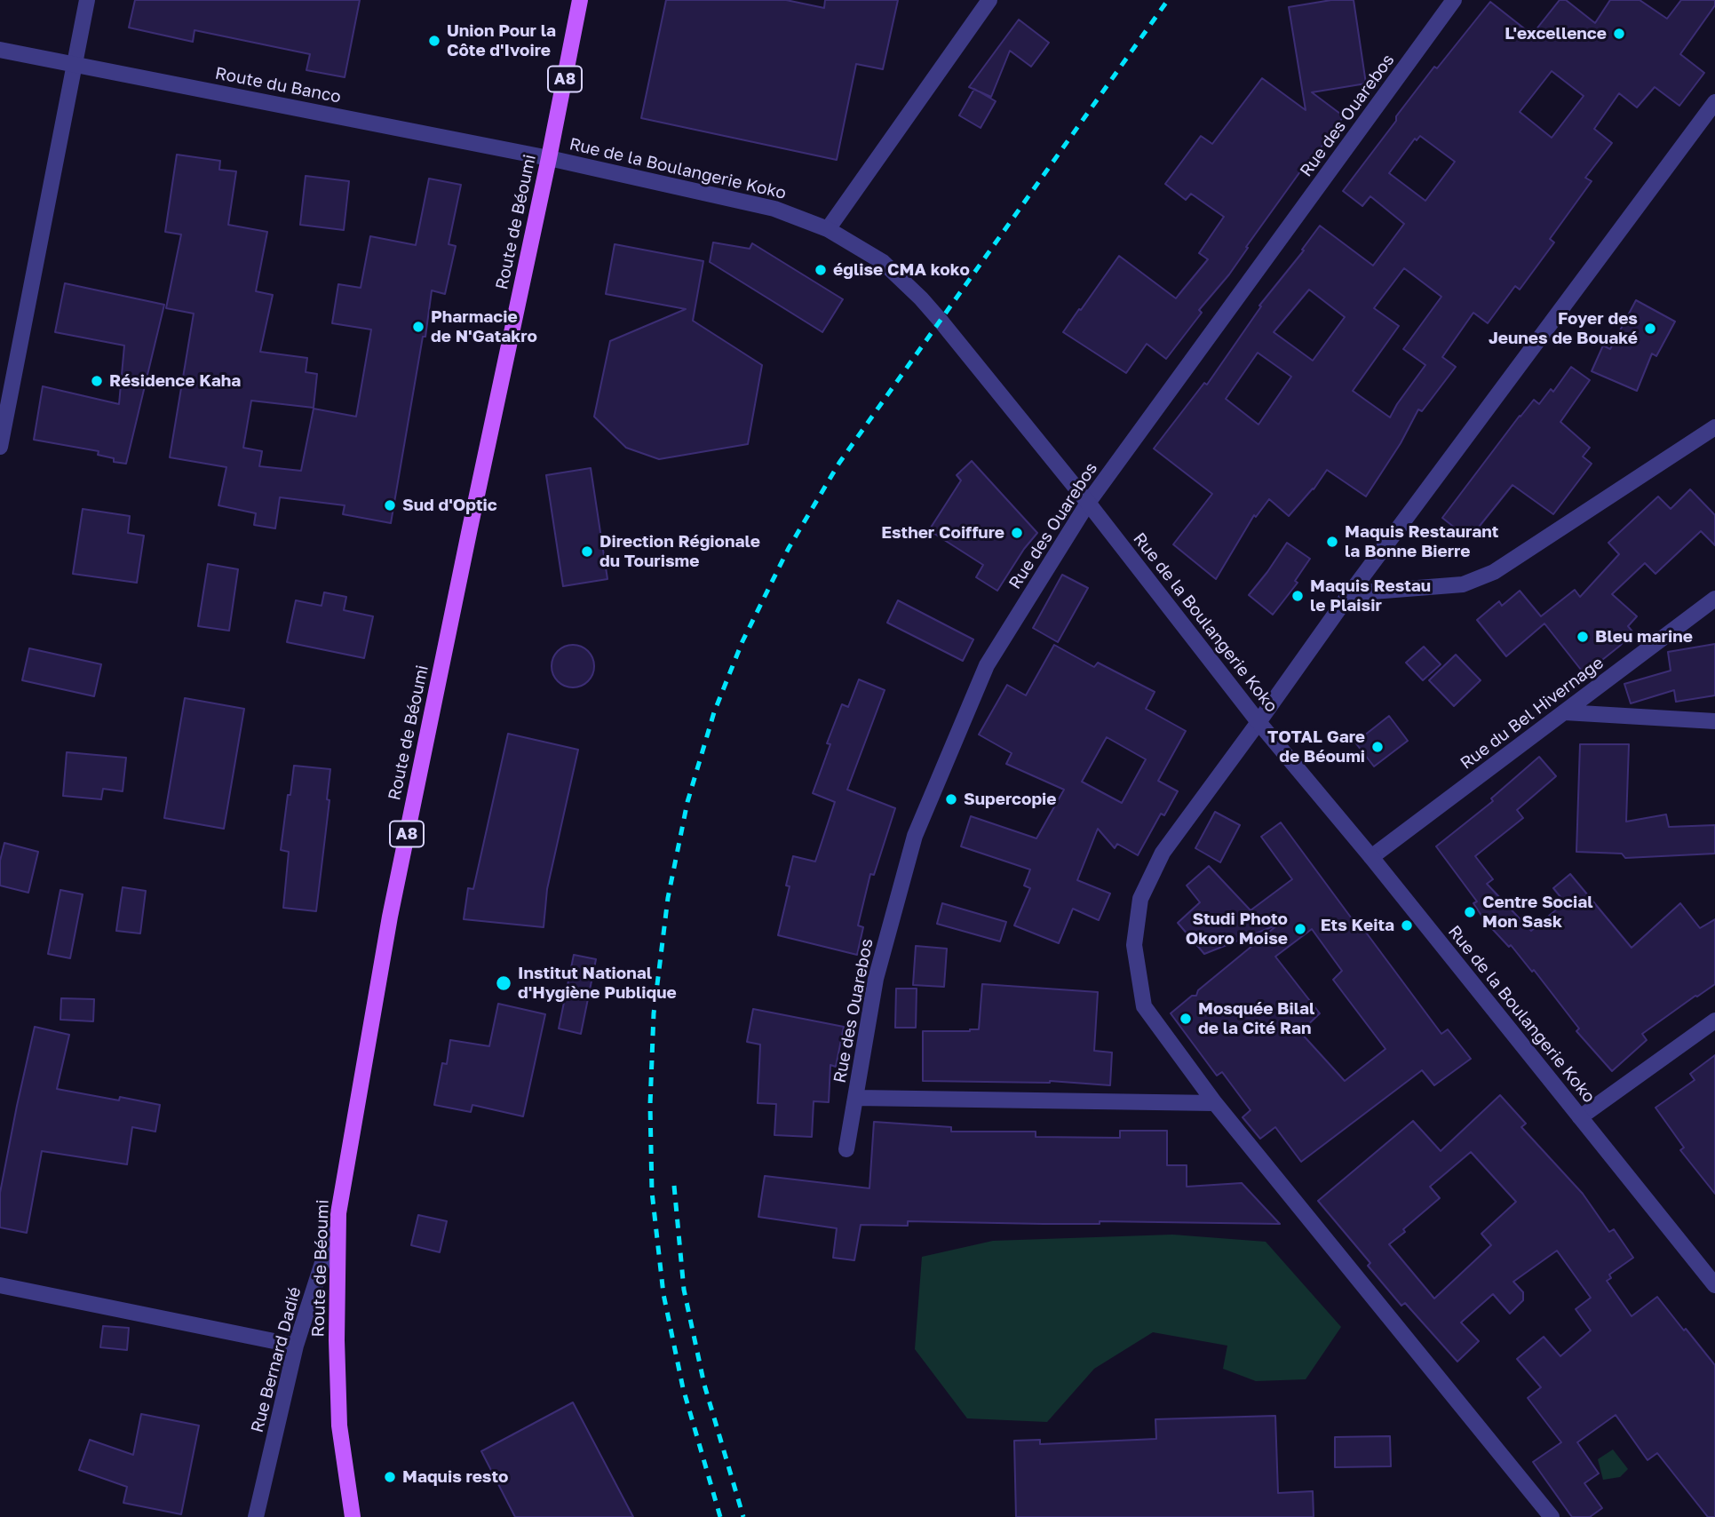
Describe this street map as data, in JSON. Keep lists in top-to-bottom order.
{
  "streets": {
    "main road": ["A8", "Route de Béoumi"],
    "street": [
      "Route du Banco",
      "Rue des Ouarebos",
      "Rue de la Boulangerie Koko",
      "Rue du Bel Hivernage",
      "Rue Bernard Dadié"
    ]
  },
  "crossings": [
    ["Route du Banco", "Rue de la Boulangerie Koko"],
    ["Route du Banco", "Route de Béoumi"],
    ["Rue des Ouarebos", "Rue de la Boulangerie Koko"],
    ["Rue de la Boulangerie Koko", "Route de Béoumi"],
    ["Rue de la Boulangerie Koko", "Rue du Bel Hivernage"],
    ["Route de Béoumi", "Rue Bernard Dadié"]
  ],
  "places": [
    "L'excellence",
    "Union Pour la Côte d'Ivoire",
    "église CMA koko",
    "Pharmacie de N'Gatakro",
    "Foyer des Jeunes de Bouaké",
    "Résidence Kaha",
    "Sud d'Optic",
    "Esther Coiffure",
    "Maquis Restaurant la Bonne Bierre",
    "Direction Régionale du Tourisme",
    "Maquis Restau le Plaisir",
    "Bleu marine",
    "TOTAL Gare de Béoumi",
    "Supercopie",
    "Centre Social Mon Sask",
    "Ets Keita",
    "Studi Photo Okoro Moise",
    "Institut National d'Hygiène Publique",
    "Mosquée Bilal de la Cité Ran",
    "Maquis resto"
  ]
}
